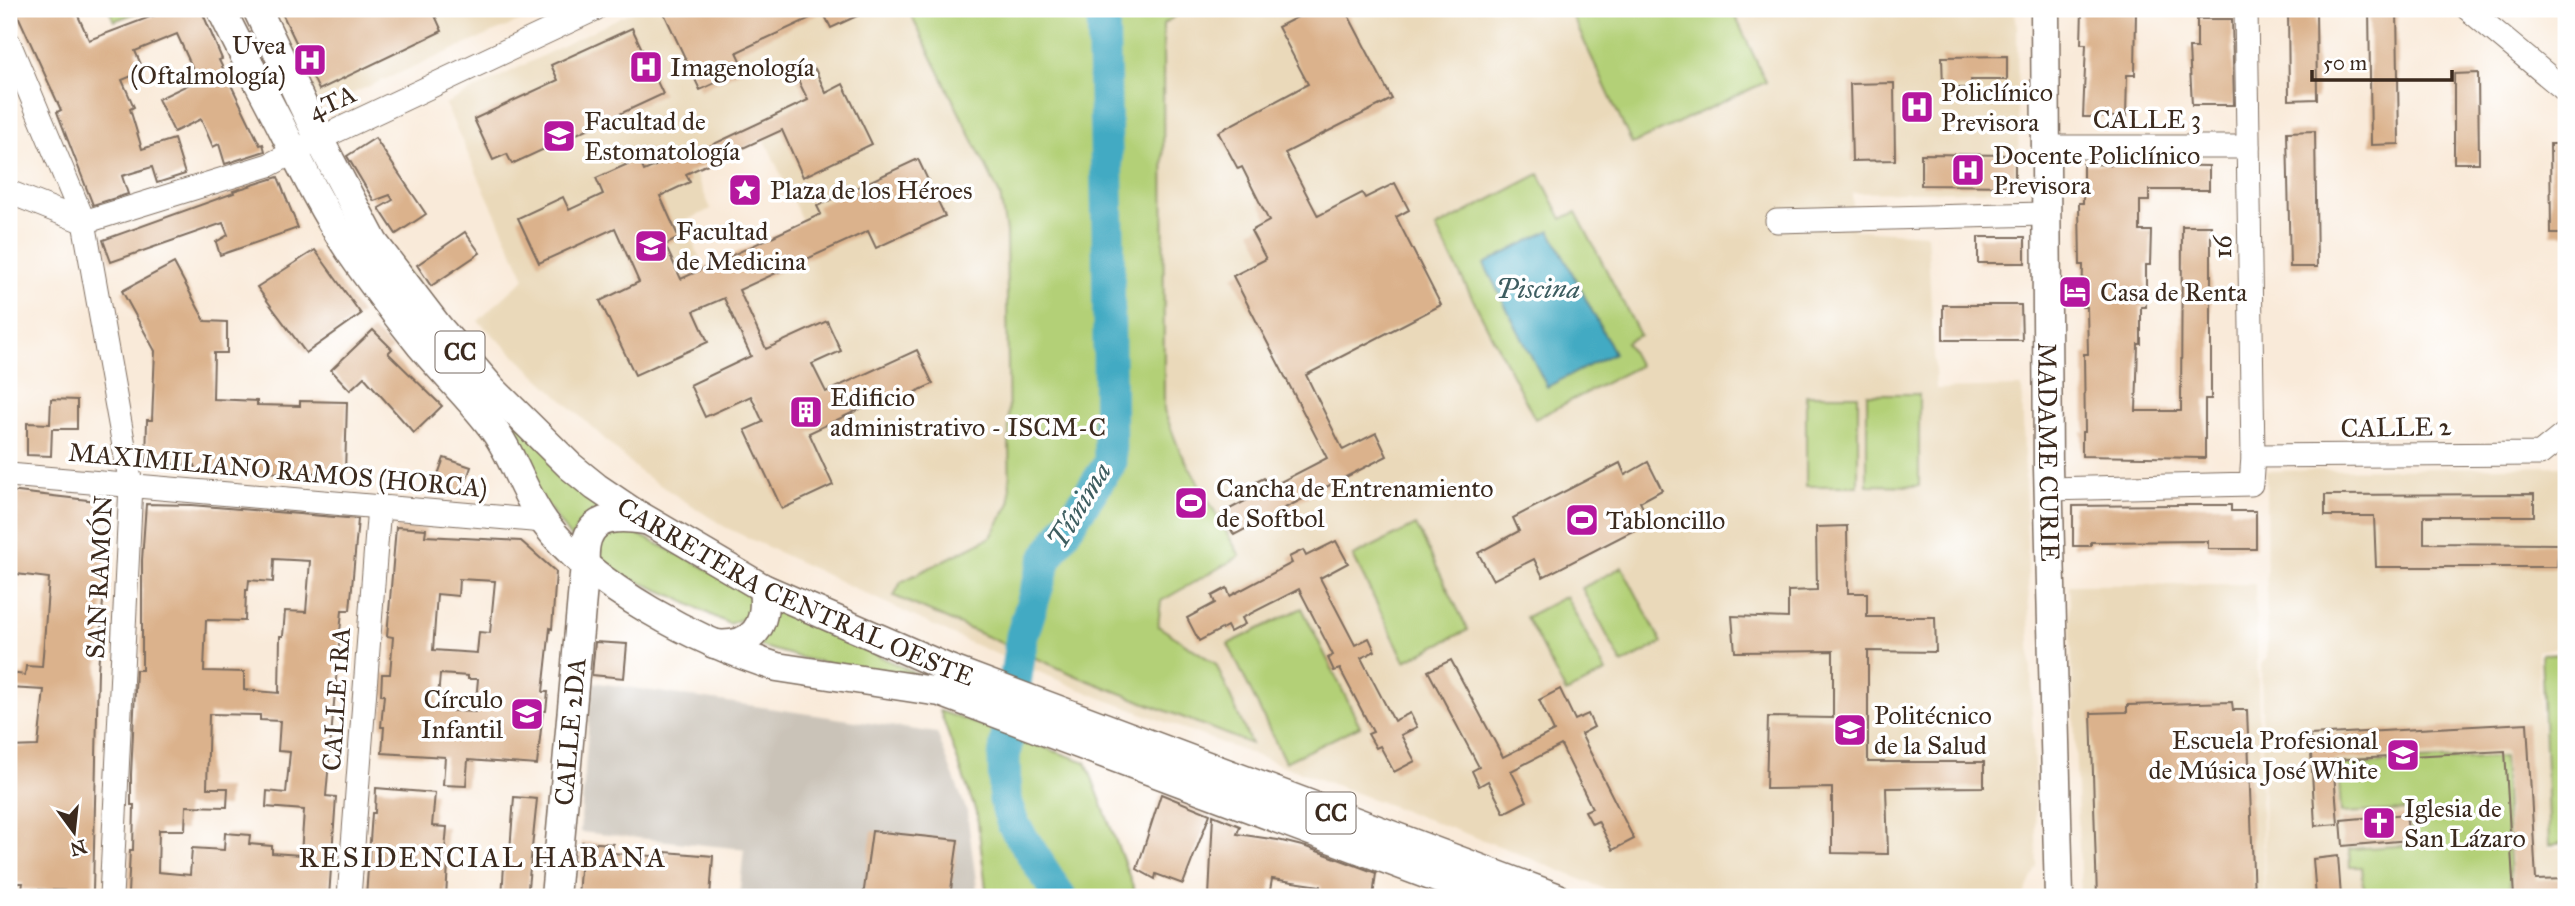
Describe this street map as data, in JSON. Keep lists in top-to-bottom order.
{
  "streets": {
    "main road": [
      "CC",
      "MADAME CURIE",
      "CARRETERA CENTRAL OESTE",
      "CALLE 2DA"
    ],
    "street": [
      "4TA",
      "CALLE 3",
      "16",
      "CALLE 2",
      "MAXIMILIANO RAMOS (HORCA)",
      "SAN RAMÓN",
      "CALLE 1RA"
    ]
  },
  "crossings": [
    ["4TA", "SAN RAMÓN"],
    ["4TA", "CARRETERA CENTRAL OESTE"],
    ["CALLE 3", "16"],
    ["CALLE 3", "MADAME CURIE"],
    ["16", "CALLE 2"],
    ["16", "MADAME CURIE"],
    ["MAXIMILIANO RAMOS (HORCA)", "SAN RAMÓN"],
    ["MAXIMILIANO RAMOS (HORCA)", "CARRETERA CENTRAL OESTE"],
    ["MAXIMILIANO RAMOS (HORCA)", "CALLE 1RA"],
    ["CARRETERA CENTRAL OESTE", "CALLE 2DA"]
  ],
  "districts": ["RESIDENCIAL HABANA"],
  "water": ["Piscina", "Tíinima"],
  "places": {
    "hospital": [
      "Uvea (Oftalmología)",
      "Imagenología",
      "Policlínico Previsora",
      "Docente Policlínico Previsora"
    ],
    "school or university": [
      "Facultad de Estomatología",
      "Facultad de Medicina",
      "Círculo Infantil",
      "Politécnico de la Salud",
      "Escuela Profesional de Música José White"
    ],
    "place": ["Plaza de los Héroes"],
    "hotel": ["Casa de Renta"],
    "building": ["Edificio administrativo - ISCM-C"],
    "sports": ["Cancha de Entrenamiento de Softbol", "Tabloncillo"],
    "church": ["Iglesia de San Lázaro"]
  },
  "scale_bar": "50 m",
  "north": "bottom"
}
